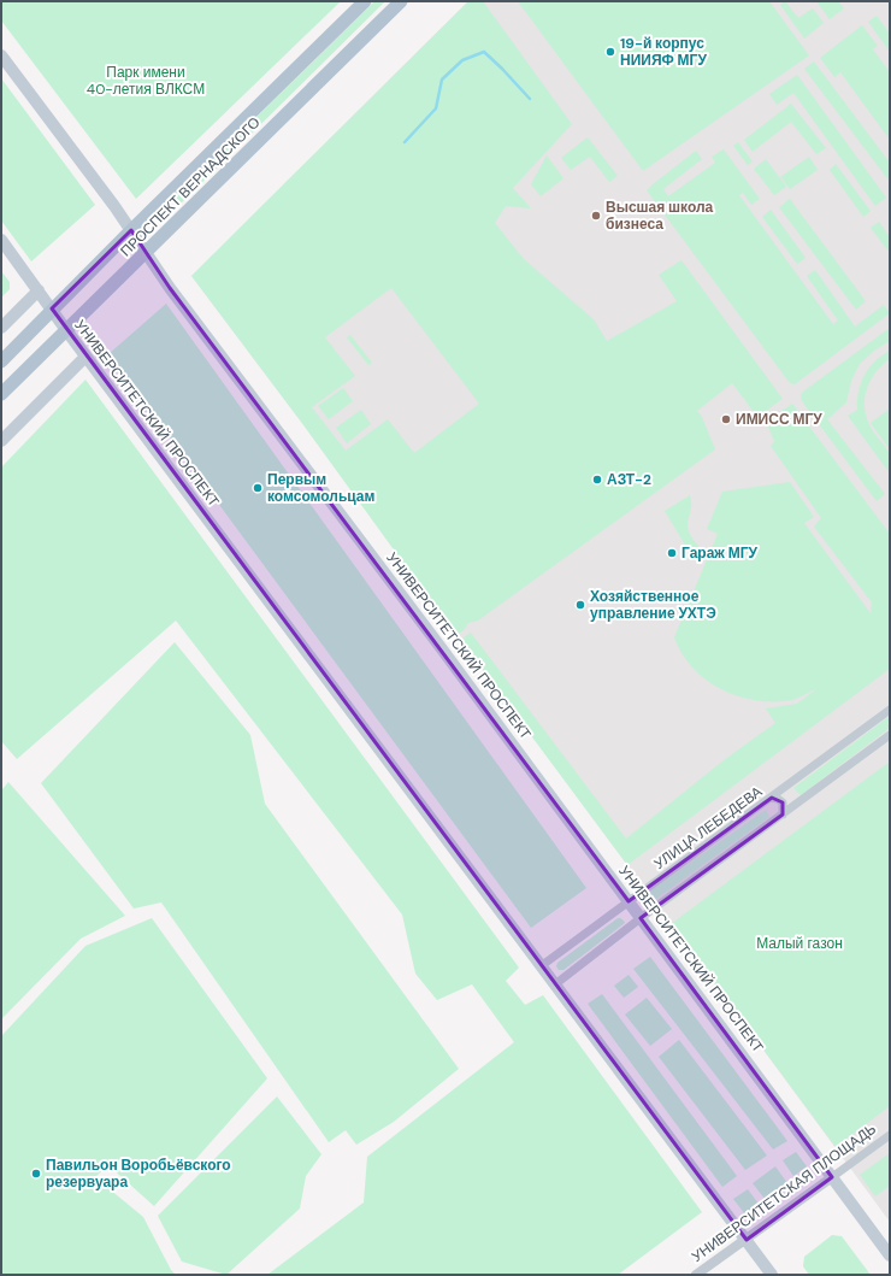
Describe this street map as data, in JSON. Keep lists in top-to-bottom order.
{
  "streets": {
    "main road": ["ПРОСПЕКТ ВЕРНАДСКОГО", "УНИВЕРСИТЕТСКИЙ ПРОСПЕКТ"],
    "street": ["УЛИЦА ЛЕБЕДЕВА", "УНИВЕРСИТЕТСКАЯ ПЛОЩАДЬ"]
  },
  "crossings": [
    ["ПРОСПЕКТ ВЕРНАДСКОГО", "УНИВЕРСИТЕТСКИЙ ПРОСПЕКТ"],
    ["УНИВЕРСИТЕТСКИЙ ПРОСПЕКТ", "УЛИЦА ЛЕБЕДЕВА"],
    ["УНИВЕРСИТЕТСКИЙ ПРОСПЕКТ", "УНИВЕРСИТЕТСКАЯ ПЛОЩАДЬ"]
  ],
  "parks": ["Парк имени 40-летия ВЛКСМ", "Малый газон"],
  "places": [
    "19-й корпус НИИЯФ МГУ",
    "Высшая школа бизнеса",
    "ИМИСС МГУ",
    "АЗТ-2",
    "Первым комсомольцам",
    "Гараж МГУ",
    "Хозяйственное управление УХТЭ",
    "Павильон Воробьёвского резервуара"
  ]
}
